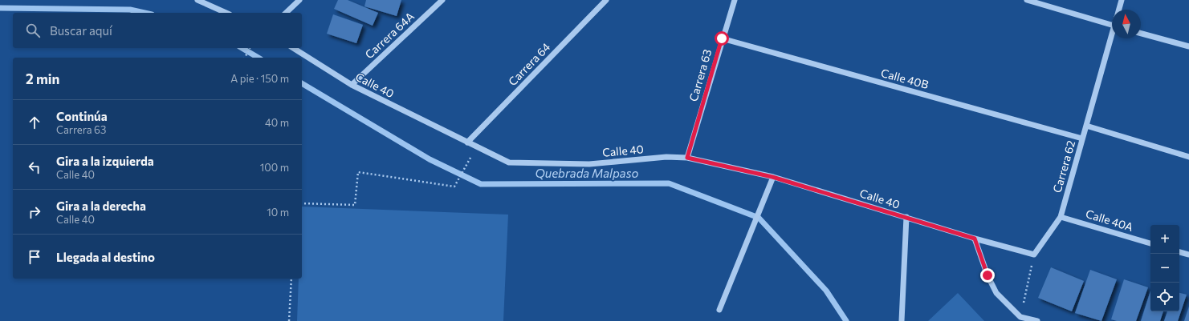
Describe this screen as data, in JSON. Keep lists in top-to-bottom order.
{
  "streets": {
    "street": [
      "Carrera 64A",
      "Carrera 64",
      "Carrera 63",
      "Calle 40B",
      "Calle 40",
      "Carrera 62",
      "Calle 40A"
    ]
  },
  "crossings": [
    ["Carrera 64A", "Calle 40"],
    ["Carrera 64", "Calle 40"],
    ["Carrera 63", "Calle 40B"],
    ["Carrera 63", "Calle 40"],
    ["Calle 40B", "Carrera 62"],
    ["Calle 40", "Carrera 62"],
    ["Carrera 62", "Calle 40A"]
  ],
  "water": ["Quebrada Malpaso"],
  "north": "top",
  "page": {
    "search": "Buscar aquí",
    "heading": ["2 min", "A pie · 150 m"],
    "list": [
      ["Continúa", "Carrera 63", "40 m"],
      ["Gira a la izquierda", "Calle 40", "100 m"],
      ["Gira a la derecha", "Calle 40", "10 m"],
      "Llegada al destino"
    ],
    "map_buttons": ["+", "−"]
  }
}
